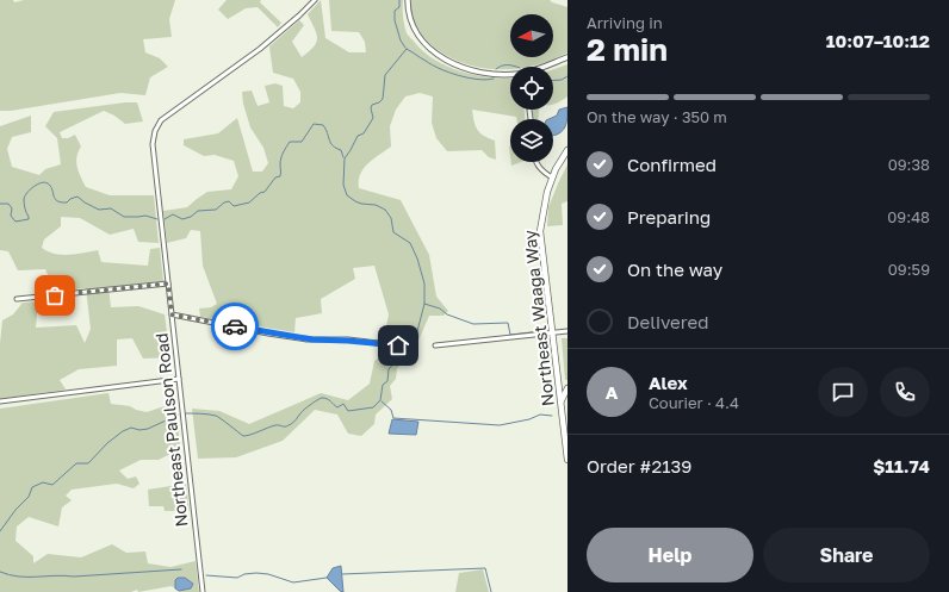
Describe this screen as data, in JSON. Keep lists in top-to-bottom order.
{
  "streets": {
    "highway": ["Northeast Waaga Way"],
    "street": ["Northeast Paulson Road"]
  },
  "north": "left",
  "page": {
    "heading": ["2 min", "Arriving in", "10:07–10:12"],
    "panel": [
      "Alex",
      "Courier · 4.4",
      "Order #2139",
      "$11.74"
    ],
    "bar": "On the way · 350 m",
    "list": [
      ["Confirmed", "09:38"],
      ["Preparing", "09:48"],
      ["On the way", "09:59"],
      "Delivered"
    ],
    "round": "A",
    "buttons": ["Help", "Share"]
  }
}
